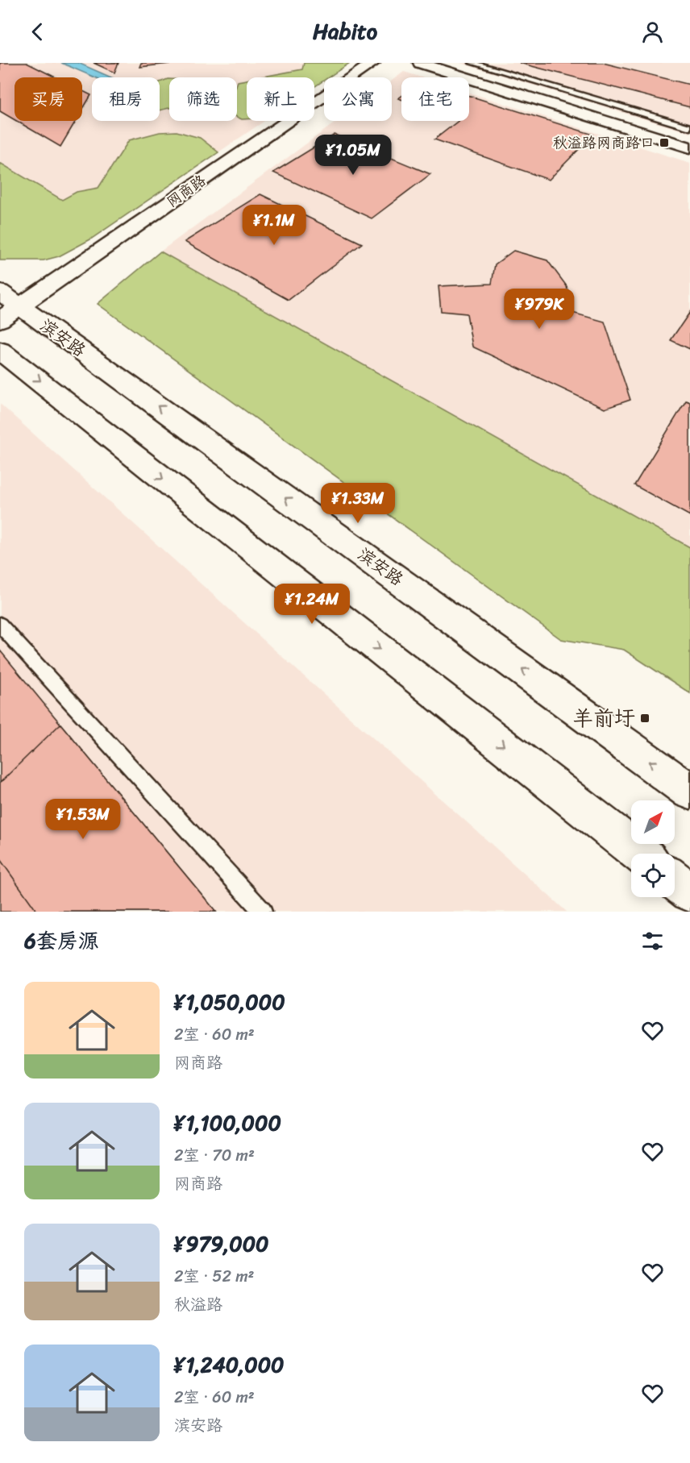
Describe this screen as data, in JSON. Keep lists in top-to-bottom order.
{
  "streets": {
    "main road": ["网商路", "滨安路"]
  },
  "crossings": [
    ["网商路", "滨安路"]
  ],
  "places": {
    "transit": ["秋溢路网商路口", "羊前圩"]
  },
  "north": "top right",
  "page": {
    "header": "Habito",
    "chip": [
      "买房",
      "租房",
      "筛选",
      "新上",
      "公寓",
      "住宅"
    ],
    "price": [
      "¥1.05M",
      "¥1.1M",
      "¥979K",
      "¥1.33M",
      "¥1.24M",
      "¥1.53M"
    ],
    "heading": "6套房源",
    "list": [
      {
        "name": "¥1,050,000",
        "note": "2室 · 60 m² · 网商路"
      },
      {
        "name": "¥1,100,000",
        "note": "2室 · 70 m² · 网商路"
      },
      {
        "name": "¥979,000",
        "note": "2室 · 52 m² · 秋溢路"
      },
      {
        "name": "¥1,240,000",
        "note": "2室 · 60 m² · 滨安路"
      }
    ]
  }
}
